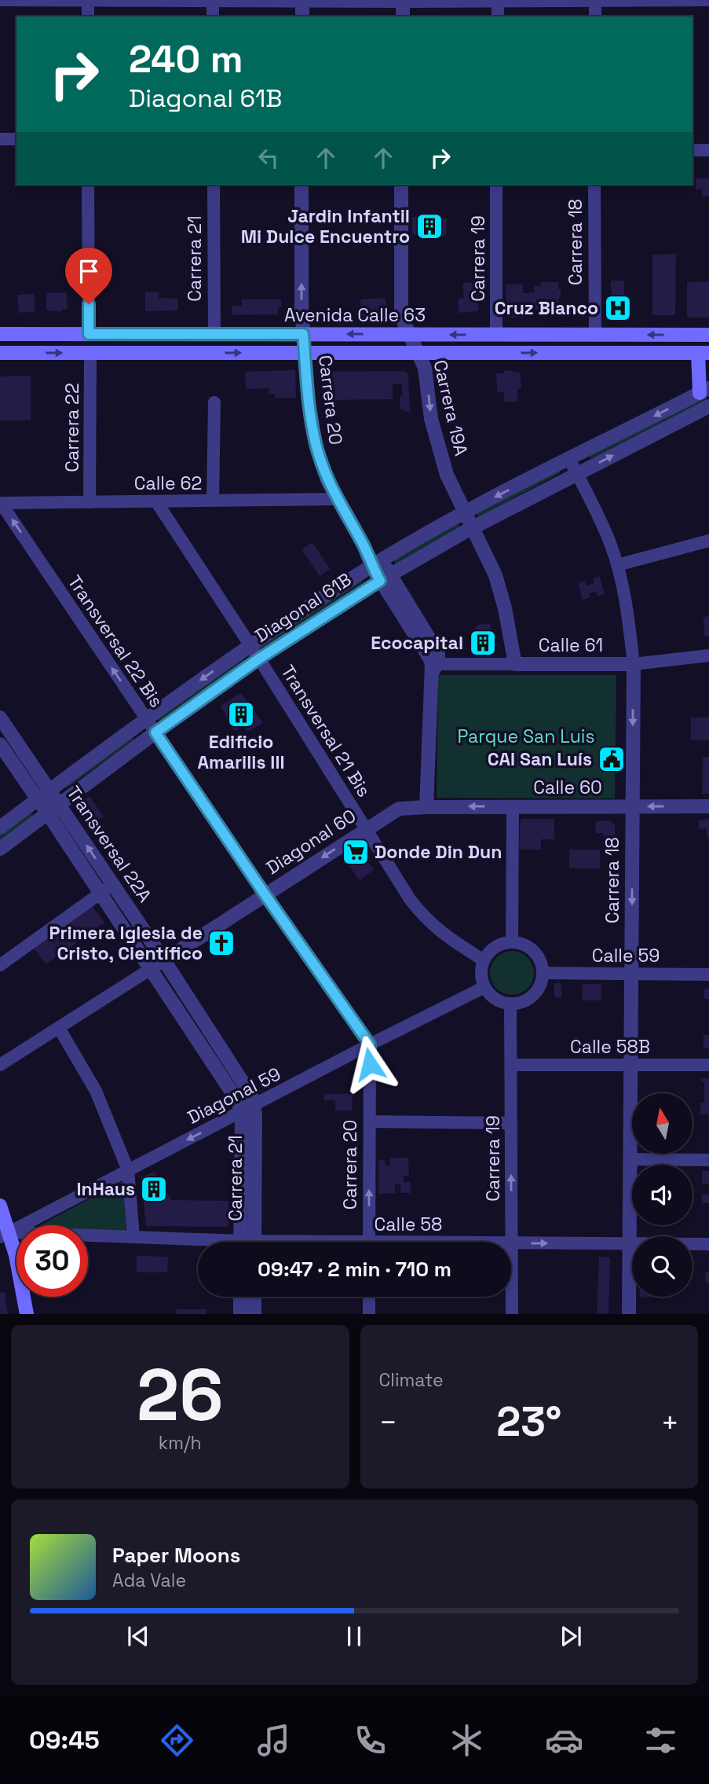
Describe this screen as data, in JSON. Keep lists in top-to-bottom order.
{
  "streets": {
    "main road": ["Avenida Calle 63"],
    "street": [
      "Carrera 18",
      "Carrera 21",
      "Carrera 19",
      "Carrera 20",
      "Carrera 19A",
      "Carrera 22",
      "Calle 62",
      "Diagonal 61B",
      "Transversal 22 Bis",
      "Calle 61",
      "Transversal 21 Bis",
      "Calle 60",
      "Diagonal 60",
      "Transversal 22A",
      "Calle 59",
      "Calle 58B",
      "Diagonal 59",
      "Calle 58"
    ]
  },
  "crossings": [
    ["Carrera 18", "Avenida Calle 63"],
    ["Carrera 18", "Diagonal 61B"],
    ["Carrera 18", "Calle 61"],
    ["Carrera 18", "Calle 60"],
    ["Carrera 18", "Calle 59"],
    ["Carrera 18", "Calle 58B"],
    ["Carrera 18", "Calle 58"],
    ["Carrera 21", "Avenida Calle 63"],
    ["Carrera 21", "Transversal 22A"],
    ["Carrera 21", "Diagonal 59"],
    ["Carrera 19", "Avenida Calle 63"],
    ["Carrera 19", "Transversal 21 Bis"],
    ["Carrera 19", "Calle 59"],
    ["Carrera 19", "Calle 58B"],
    ["Carrera 19", "Diagonal 59"],
    ["Carrera 19", "Calle 58"],
    ["Avenida Calle 63", "Carrera 20"],
    ["Avenida Calle 63", "Carrera 19A"],
    ["Carrera 20", "Calle 62"],
    ["Carrera 20", "Diagonal 61B"],
    ["Carrera 20", "Transversal 22 Bis"],
    ["Carrera 20", "Calle 61"],
    ["Carrera 20", "Diagonal 59"],
    ["Carrera 19A", "Diagonal 61B"],
    ["Carrera 19A", "Calle 61"],
    ["Carrera 22", "Calle 62"],
    ["Calle 62", "Transversal 22 Bis"],
    ["Calle 62", "Transversal 21 Bis"],
    ["Diagonal 61B", "Transversal 22 Bis"],
    ["Diagonal 61B", "Transversal 21 Bis"],
    ["Diagonal 61B", "Transversal 22A"],
    ["Transversal 22 Bis", "Diagonal 60"],
    ["Transversal 22 Bis", "Diagonal 59"],
    ["Transversal 21 Bis", "Diagonal 60"],
    ["Transversal 21 Bis", "Calle 59"],
    ["Transversal 21 Bis", "Diagonal 59"],
    ["Calle 60", "Diagonal 60"],
    ["Diagonal 60", "Transversal 22A"],
    ["Transversal 22A", "Diagonal 59"],
    ["Calle 59", "Diagonal 59"],
    ["Diagonal 59", "Calle 58"]
  ],
  "one_way": ["Carrera 20", "Transversal 22 Bis", "Calle 60"],
  "parks": ["Parque San Luis"],
  "places": {
    "building": [
      "Jardin Infantil Mi Dulce Encuentro",
      "Ecocapital",
      "Edificio Amarilis III",
      "InHaus"
    ],
    "hospital": ["Cruz Blanco"],
    "public building": ["CAI San Luís"],
    "supermarket": ["Donde Din Dun"],
    "church": ["Primera Iglesia de Cristo, Científico"]
  },
  "north": "top",
  "page": {
    "turn": ["240 m", "Diagonal 61B"],
    "limit": "30",
    "trip": "09:47 · 2 min · 710 m",
    "tile": [
      ["26", "km/h"],
      "Climate"
    ],
    "heat": ["−", "23°", "+"],
    "song": ["Paper Moons", "Ada Vale"],
    "tabs": "09:45"
  }
}
